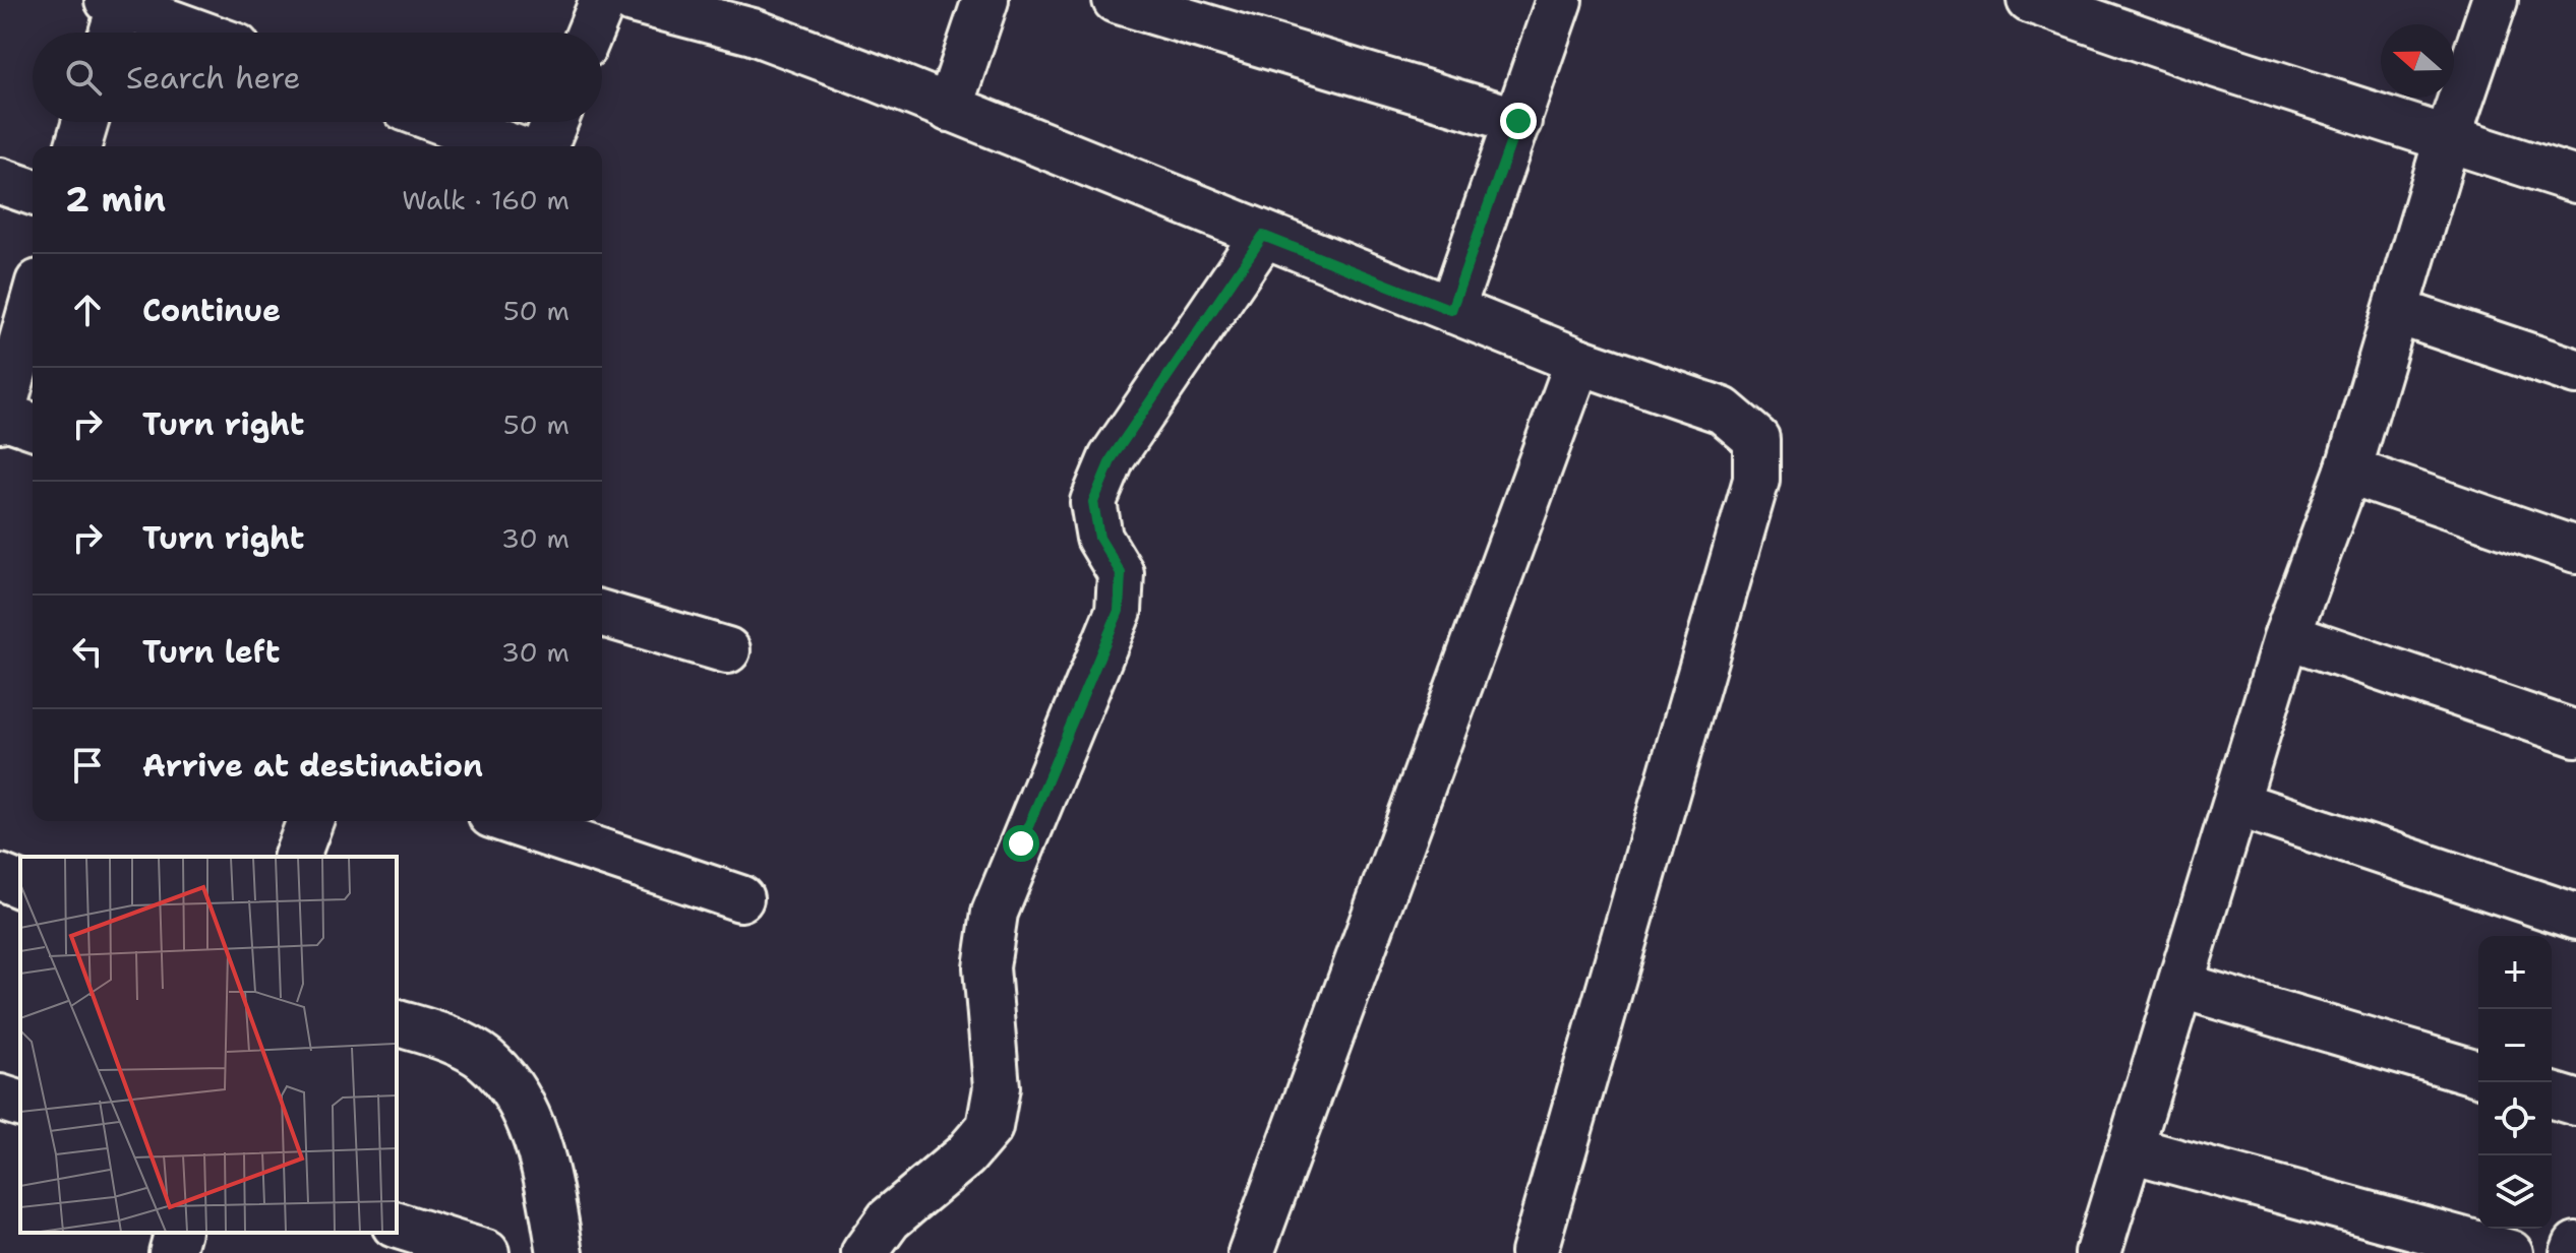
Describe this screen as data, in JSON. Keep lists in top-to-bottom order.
{
  "north": "left",
  "page": {
    "search": "Search here",
    "heading": ["2 min", "Walk · 160 m"],
    "list": [
      ["Continue", "50 m"],
      ["Turn right", "50 m"],
      ["Turn right", "30 m"],
      ["Turn left", "30 m"],
      "Arrive at destination"
    ],
    "map_buttons": ["+", "−"]
  }
}
